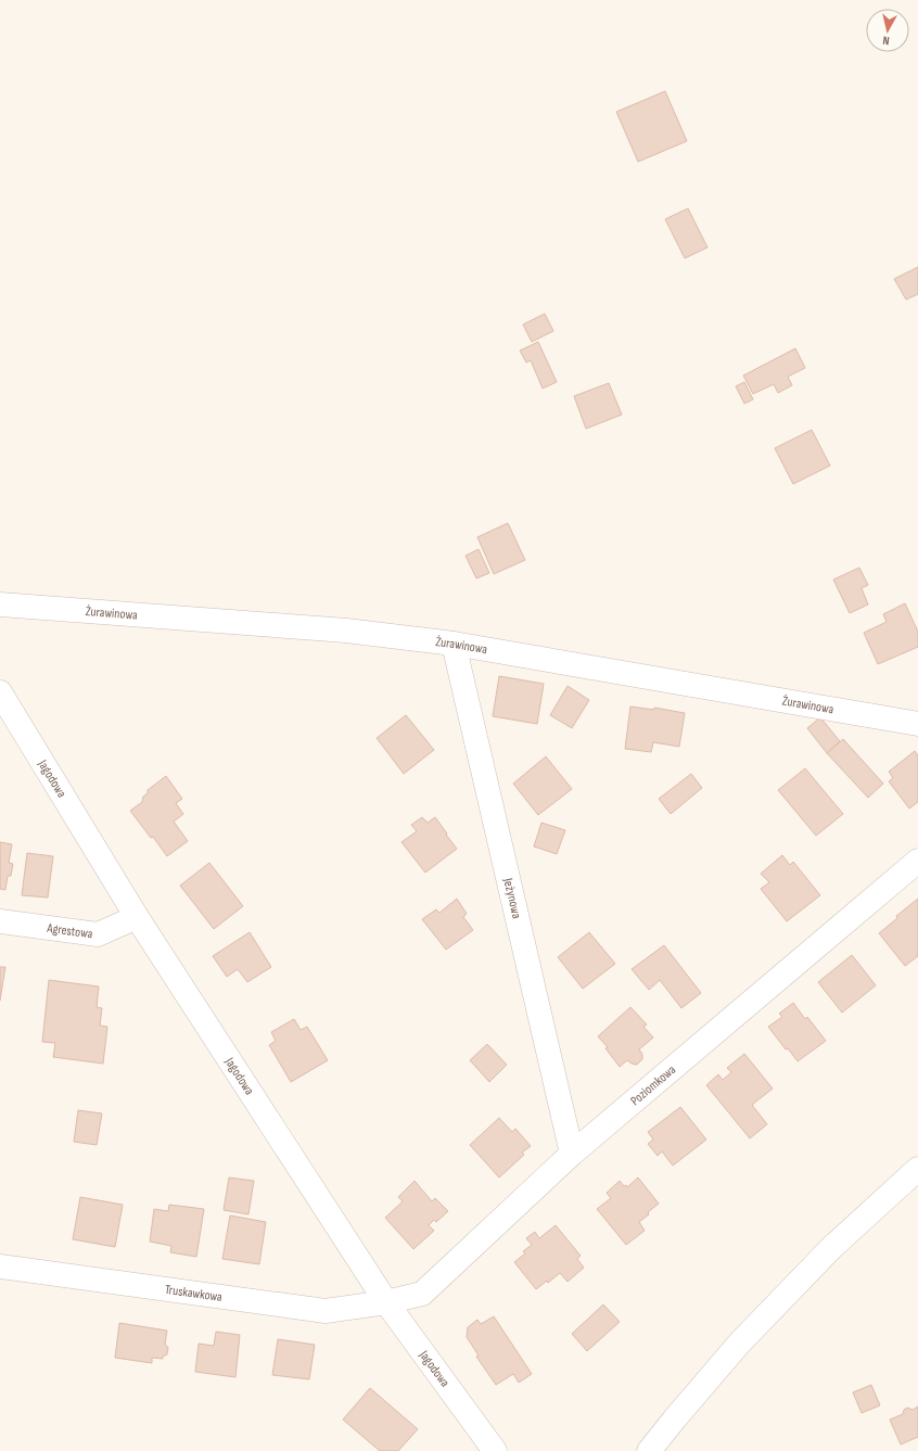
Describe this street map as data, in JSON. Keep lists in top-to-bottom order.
{
  "streets": {
    "street": [
      "Żurawinowa",
      "Jagodowa",
      "Jeżynowa",
      "Agrestowa",
      "Poziomkowa",
      "Truskawkowa"
    ]
  },
  "crossings": [
    ["Żurawinowa", "Jeżynowa"],
    ["Jagodowa", "Agrestowa"],
    ["Jagodowa", "Poziomkowa"],
    ["Jagodowa", "Truskawkowa"],
    ["Jeżynowa", "Poziomkowa"],
    ["Poziomkowa", "Truskawkowa"]
  ],
  "north": "bottom"
}
